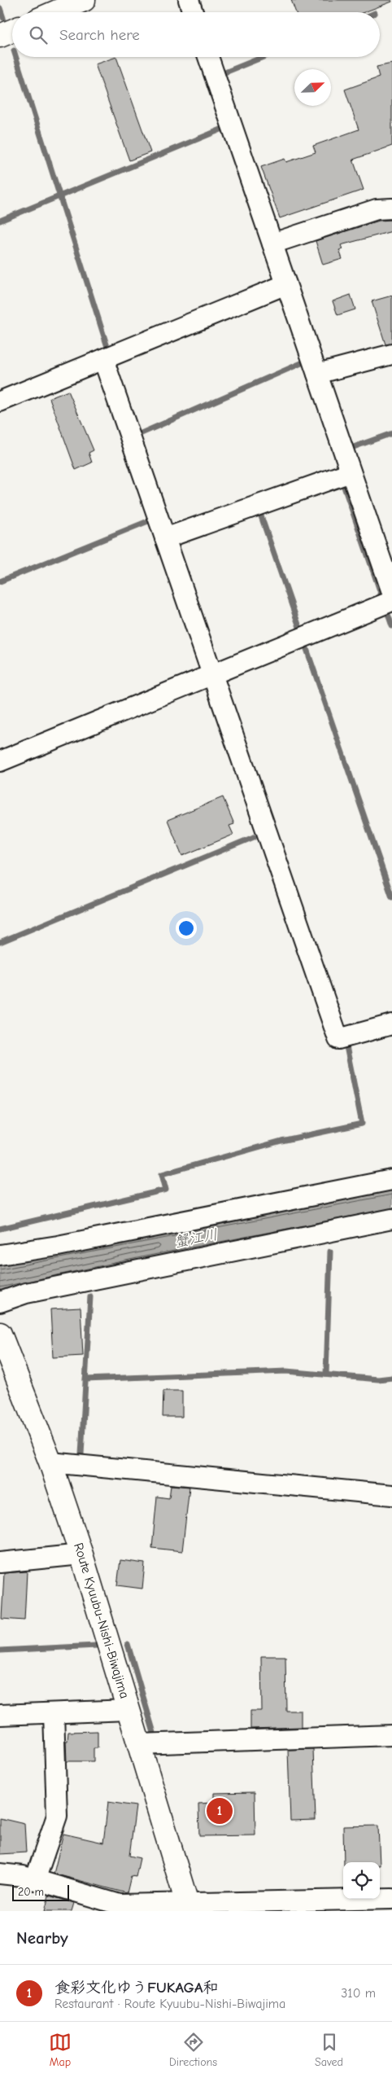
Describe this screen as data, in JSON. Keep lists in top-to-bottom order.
{
  "streets": {
    "main road": ["Route Kyuubu-Nishi-Biwajima"]
  },
  "water": ["蟹江川"],
  "scale_bar": "20 m",
  "north": "top right",
  "page": {
    "search": "Search here",
    "pins": "1",
    "scale": "20 m",
    "heading": "Nearby",
    "list": [
      {
        "mark": "1",
        "name": "食彩文化ゆうFUKAGA和",
        "note": "Restaurant · Route Kyuubu-Nishi-Biwajima",
        "value": "310 m"
      }
    ],
    "nav": ["Map", "Directions", "Saved"]
  }
}
